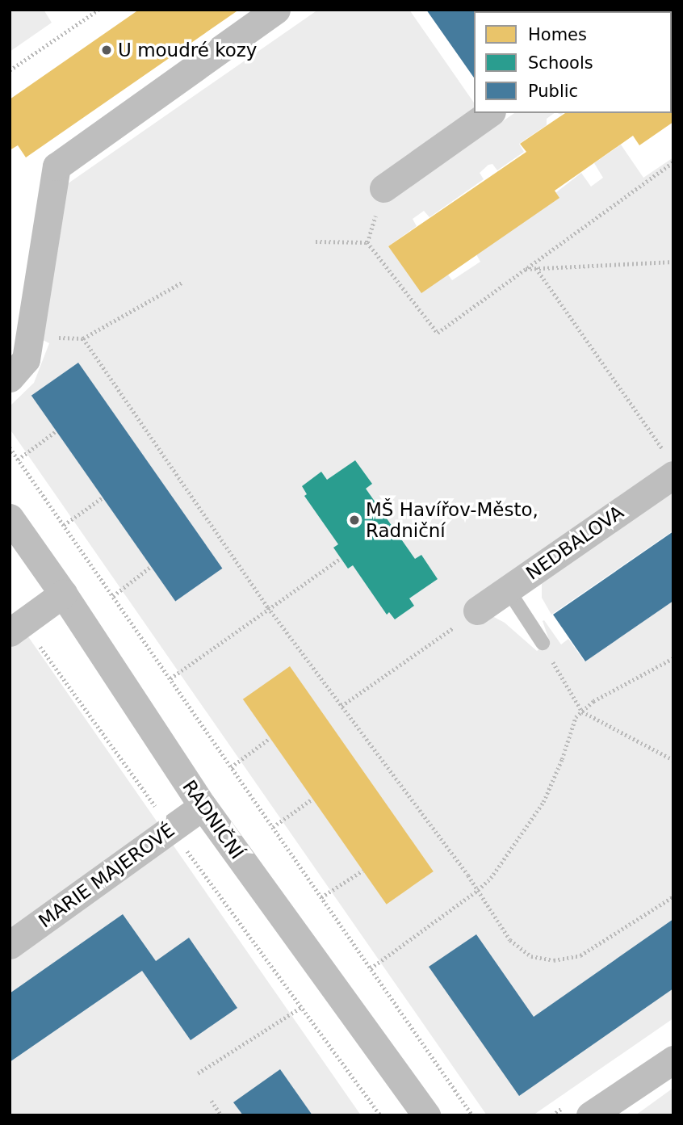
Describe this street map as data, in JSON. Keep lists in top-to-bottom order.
{
  "streets": {
    "street": ["NEDBALOVA", "RADNIČNÍ", "MARIE MAJEROVÉ"]
  },
  "crossings": [
    ["RADNIČNÍ", "MARIE MAJEROVÉ"]
  ],
  "places": ["U moudré kozy", "MŠ Havířov-Město, Radniční"],
  "legend": ["Homes", "Schools", "Public"]
}
